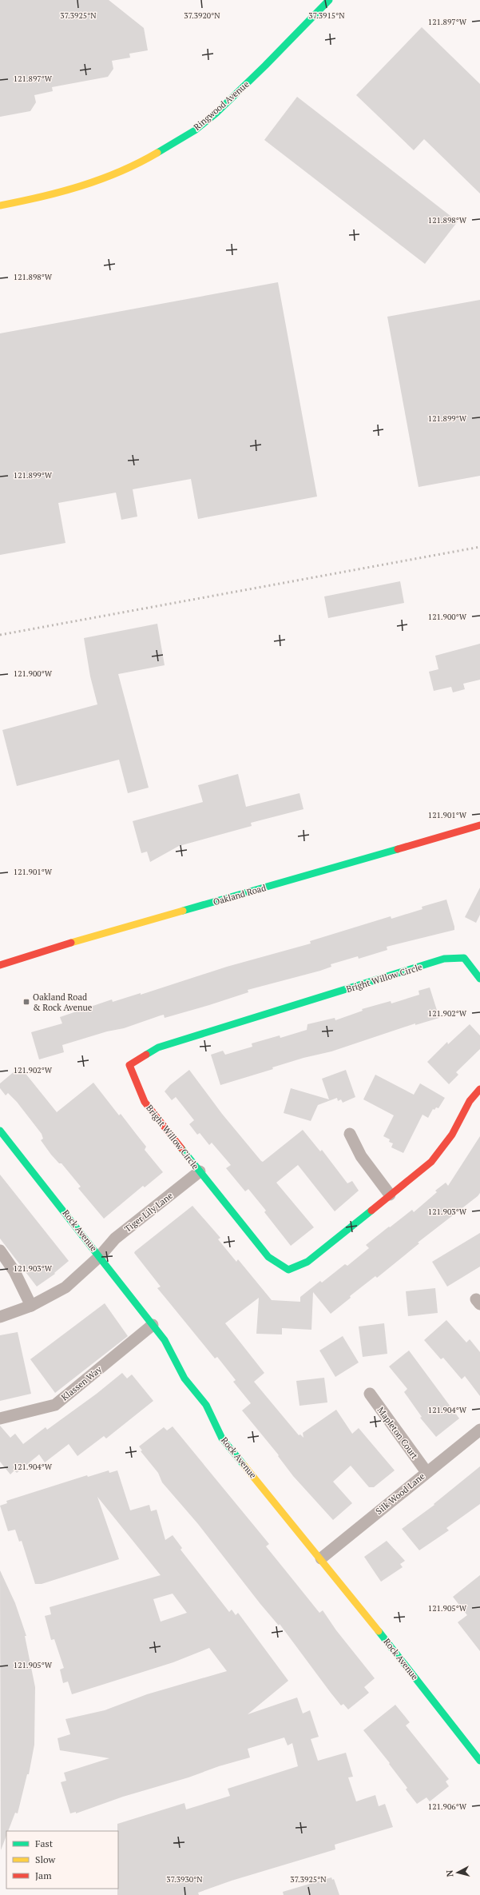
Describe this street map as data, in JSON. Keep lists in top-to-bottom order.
{
  "streets": {
    "street": [
      "Ringwood Avenue",
      "Oakland Road",
      "Bright Willow Circle",
      "Tiger Lily Lane",
      "Rock Avenue",
      "Klassen Way",
      "Mapleton Court",
      "Silk Wood Lane"
    ]
  },
  "crossings": [
    ["Bright Willow Circle", "Tiger Lily Lane"],
    ["Tiger Lily Lane", "Rock Avenue"],
    ["Rock Avenue", "Klassen Way"],
    ["Rock Avenue", "Silk Wood Lane"],
    ["Mapleton Court", "Silk Wood Lane"]
  ],
  "places": {
    "transit": ["Oakland Road & Rock Avenue"]
  },
  "legend": ["Fast", "Slow", "Jam"],
  "north": "left",
  "coordinates": [
    "37.3925°N",
    "37.3920°N",
    "37.3915°N",
    "121.897°W",
    "121.898°W",
    "121.899°W",
    "121.900°W",
    "121.901°W",
    "121.902°W",
    "121.903°W",
    "121.904°W",
    "121.905°W",
    "121.906°W",
    "37.3930°N"
  ]
}
